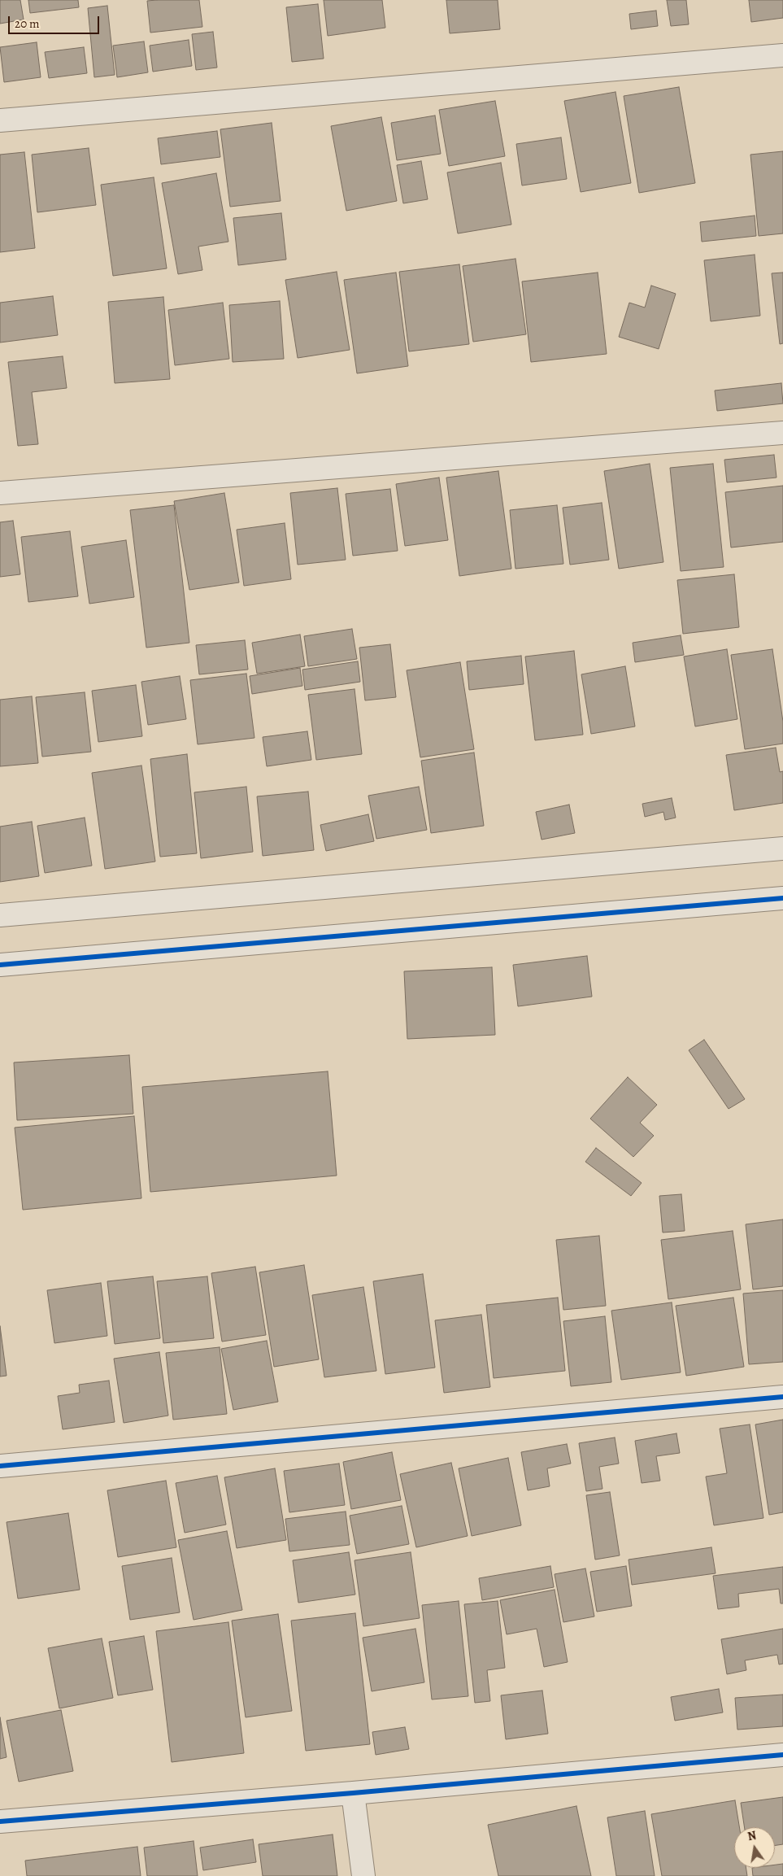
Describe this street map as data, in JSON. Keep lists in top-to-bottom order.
{
  "scale_bar": "20 m",
  "north": "top"
}
